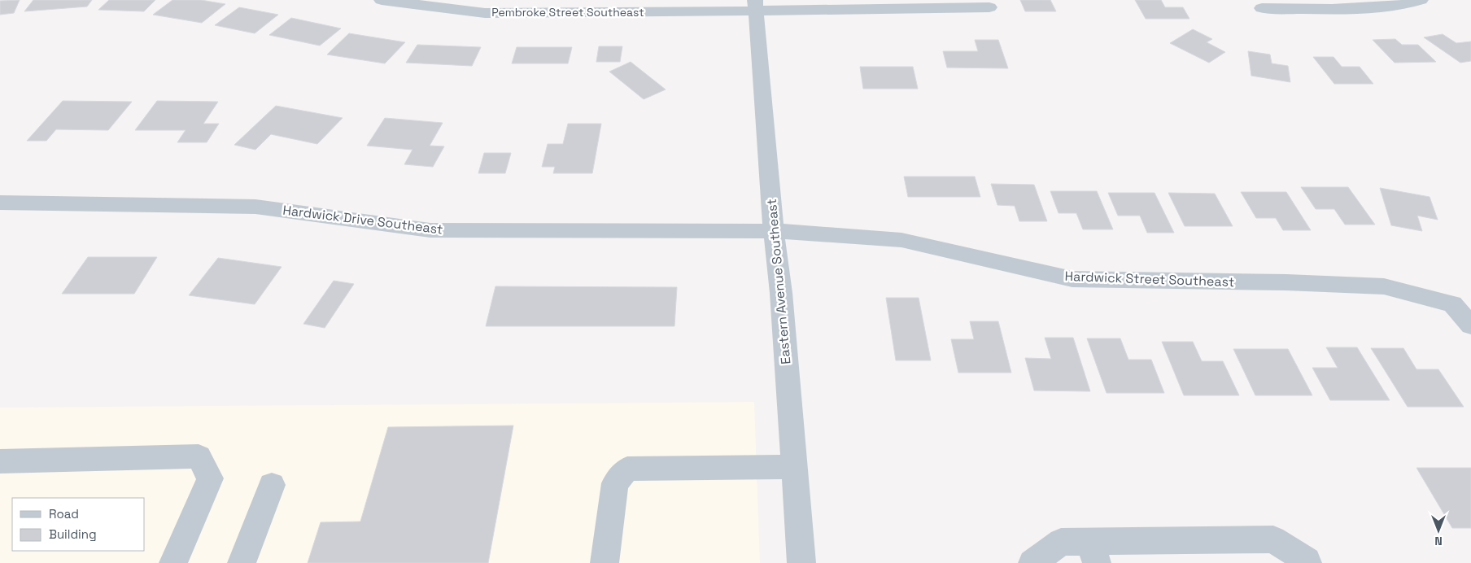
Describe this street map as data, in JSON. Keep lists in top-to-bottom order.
{
  "streets": {
    "street": [
      "Pembroke Street Southeast",
      "Hardwick Drive Southeast",
      "Hardwick Street Southeast",
      "Eastern Avenue Southeast"
    ]
  },
  "crossings": [
    ["Pembroke Street Southeast", "Eastern Avenue Southeast"],
    ["Hardwick Drive Southeast", "Hardwick Street Southeast"],
    ["Hardwick Drive Southeast", "Eastern Avenue Southeast"],
    ["Hardwick Street Southeast", "Eastern Avenue Southeast"]
  ],
  "legend": ["Road", "Building"],
  "north": "bottom"
}
